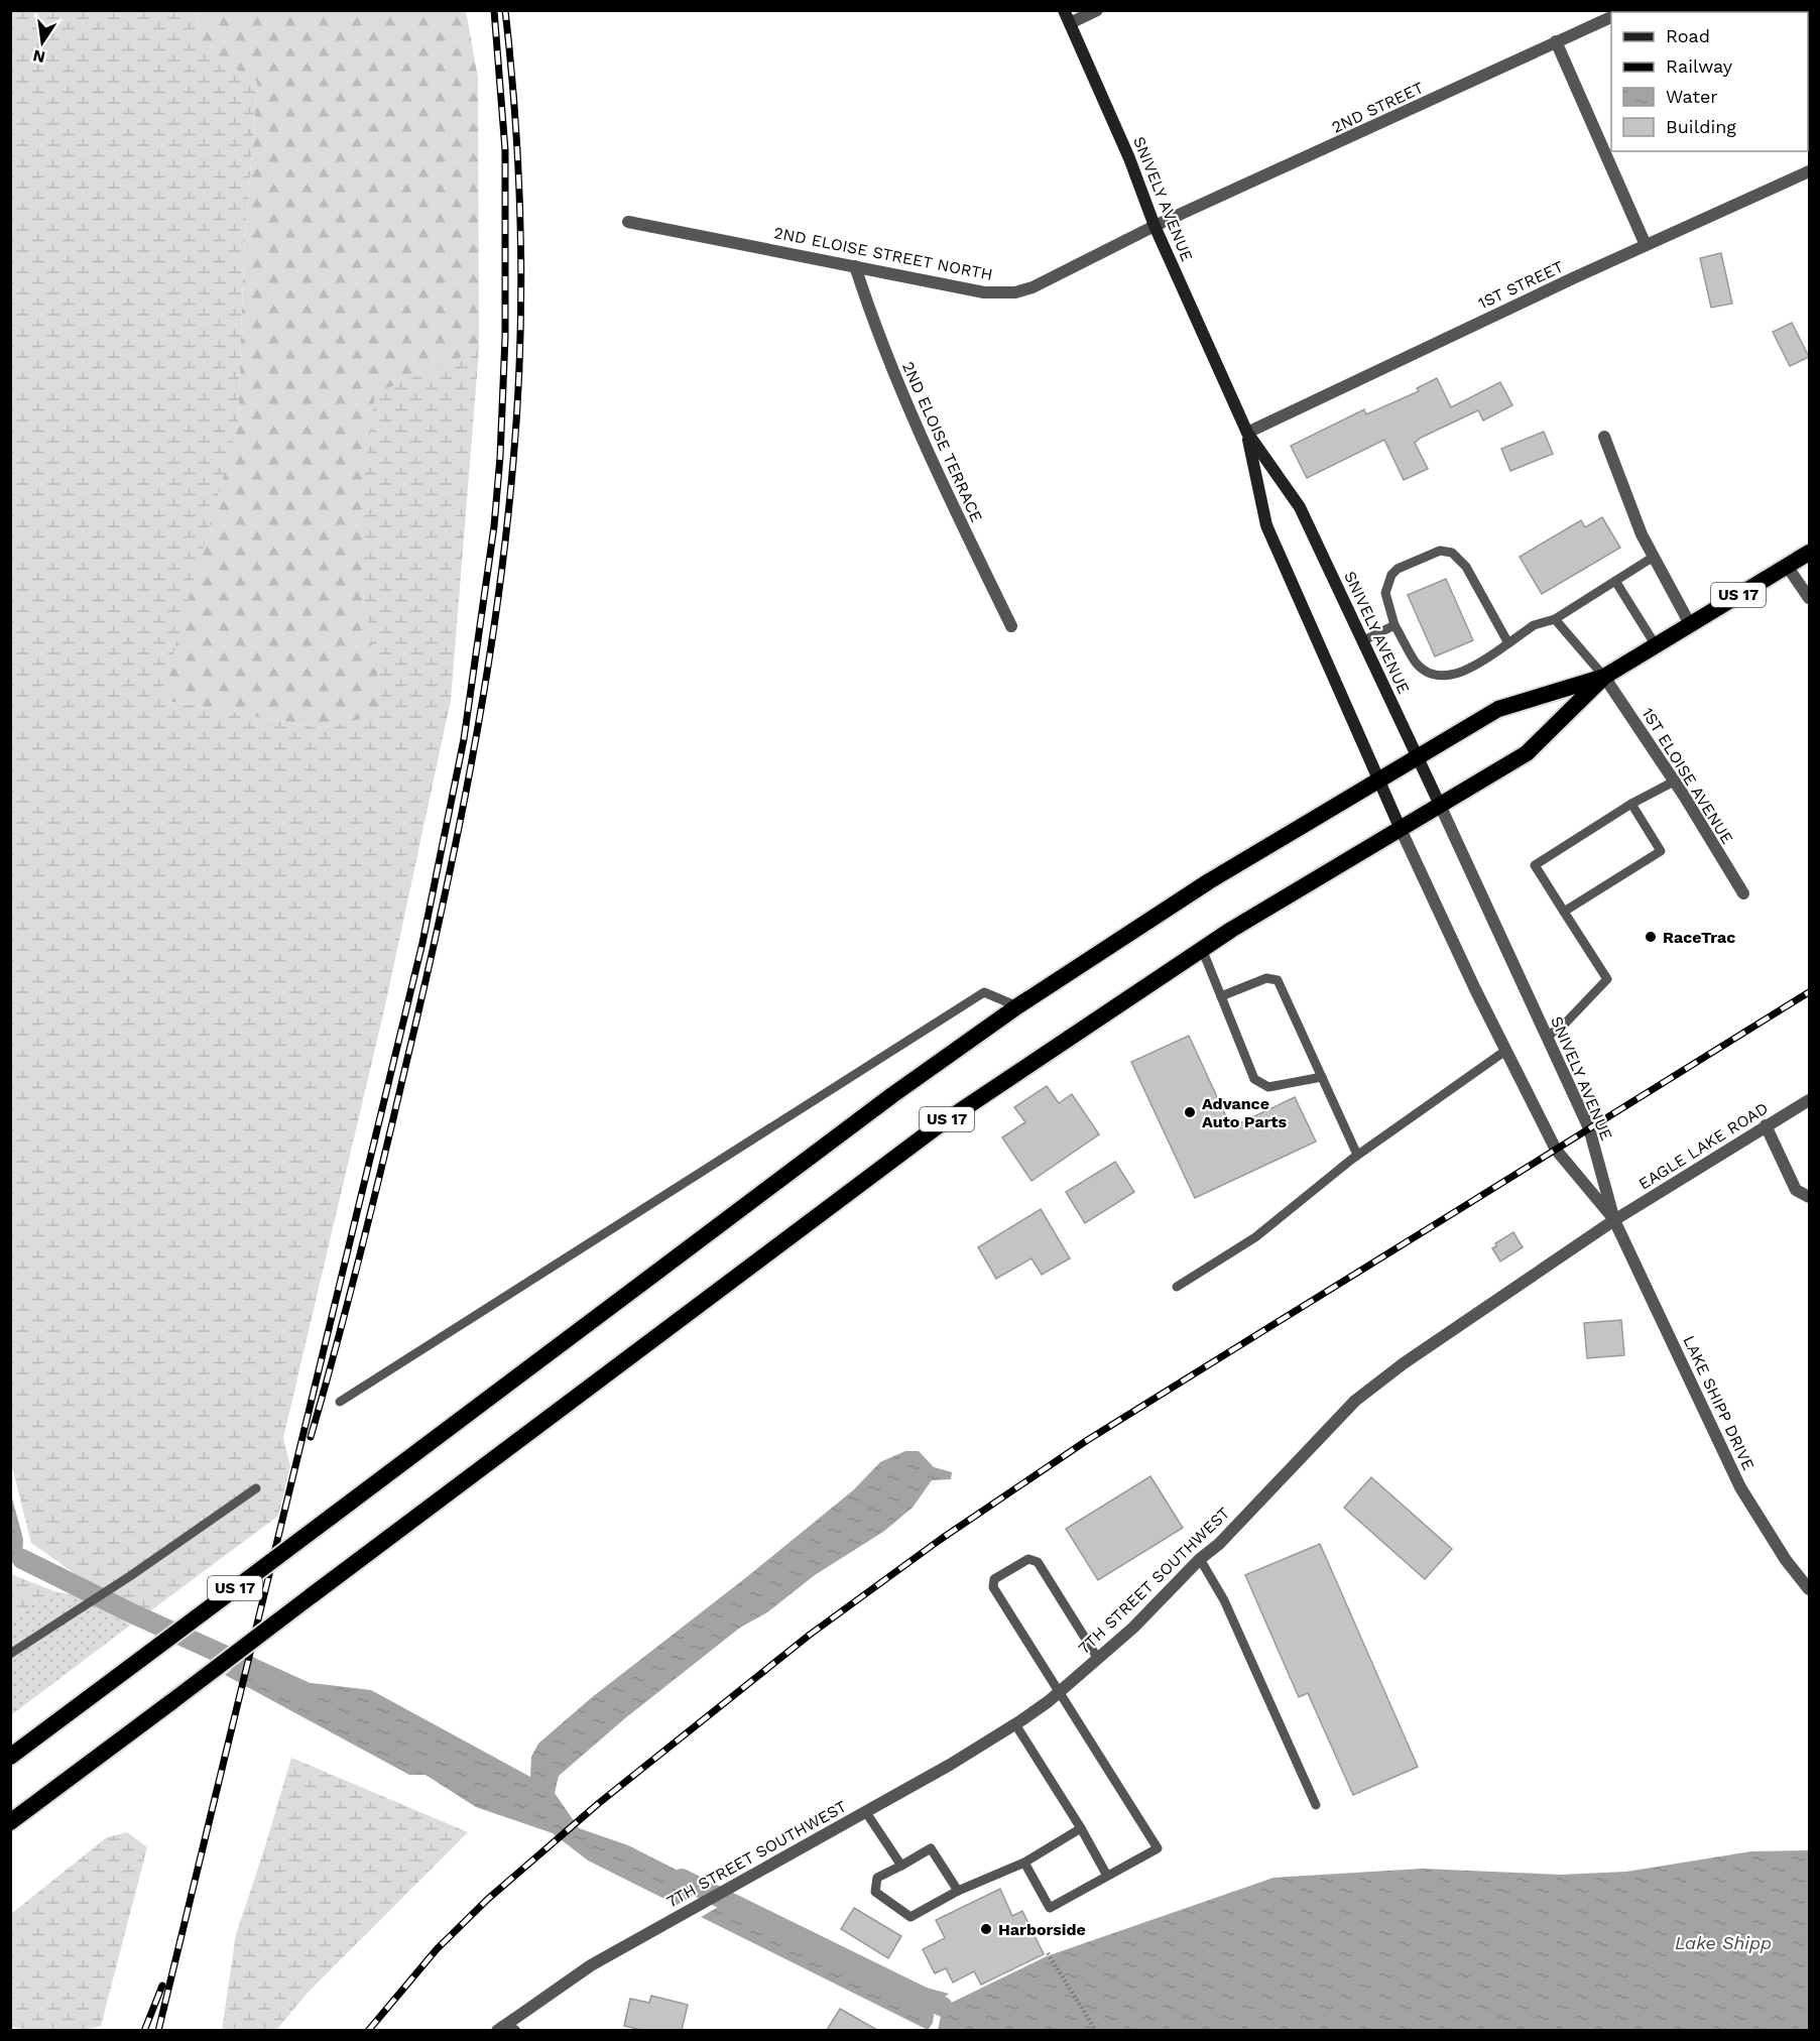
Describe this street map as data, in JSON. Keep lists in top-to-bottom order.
{
  "streets": {
    "highway": ["US 17"],
    "main road": ["SNIVELY AVENUE"],
    "street": [
      "2ND STREET",
      "2ND ELOISE STREET NORTH",
      "1ST STREET",
      "2ND ELOISE TERRACE",
      "1ST ELOISE AVENUE",
      "EAGLE LAKE ROAD",
      "LAKE SHIPP DRIVE",
      "7TH STREET SOUTHWEST"
    ]
  },
  "crossings": [
    ["2ND STREET", "SNIVELY AVENUE"],
    ["2ND STREET", "2ND ELOISE STREET NORTH"],
    ["SNIVELY AVENUE", "2ND ELOISE STREET NORTH"],
    ["SNIVELY AVENUE", "1ST STREET"],
    ["SNIVELY AVENUE", "US 17"],
    ["SNIVELY AVENUE", "EAGLE LAKE ROAD"],
    ["SNIVELY AVENUE", "LAKE SHIPP DRIVE"],
    ["SNIVELY AVENUE", "7TH STREET SOUTHWEST"],
    ["2ND ELOISE STREET NORTH", "2ND ELOISE TERRACE"],
    ["US 17", "1ST ELOISE AVENUE"],
    ["EAGLE LAKE ROAD", "LAKE SHIPP DRIVE"],
    ["EAGLE LAKE ROAD", "7TH STREET SOUTHWEST"],
    ["LAKE SHIPP DRIVE", "7TH STREET SOUTHWEST"]
  ],
  "water": ["Lake Shipp"],
  "places": ["RaceTrac", "Advance Auto Parts", "Harborside"],
  "legend": [
    "Road",
    "Railway",
    "Water",
    "Building"
  ],
  "north": "bottom"
}
